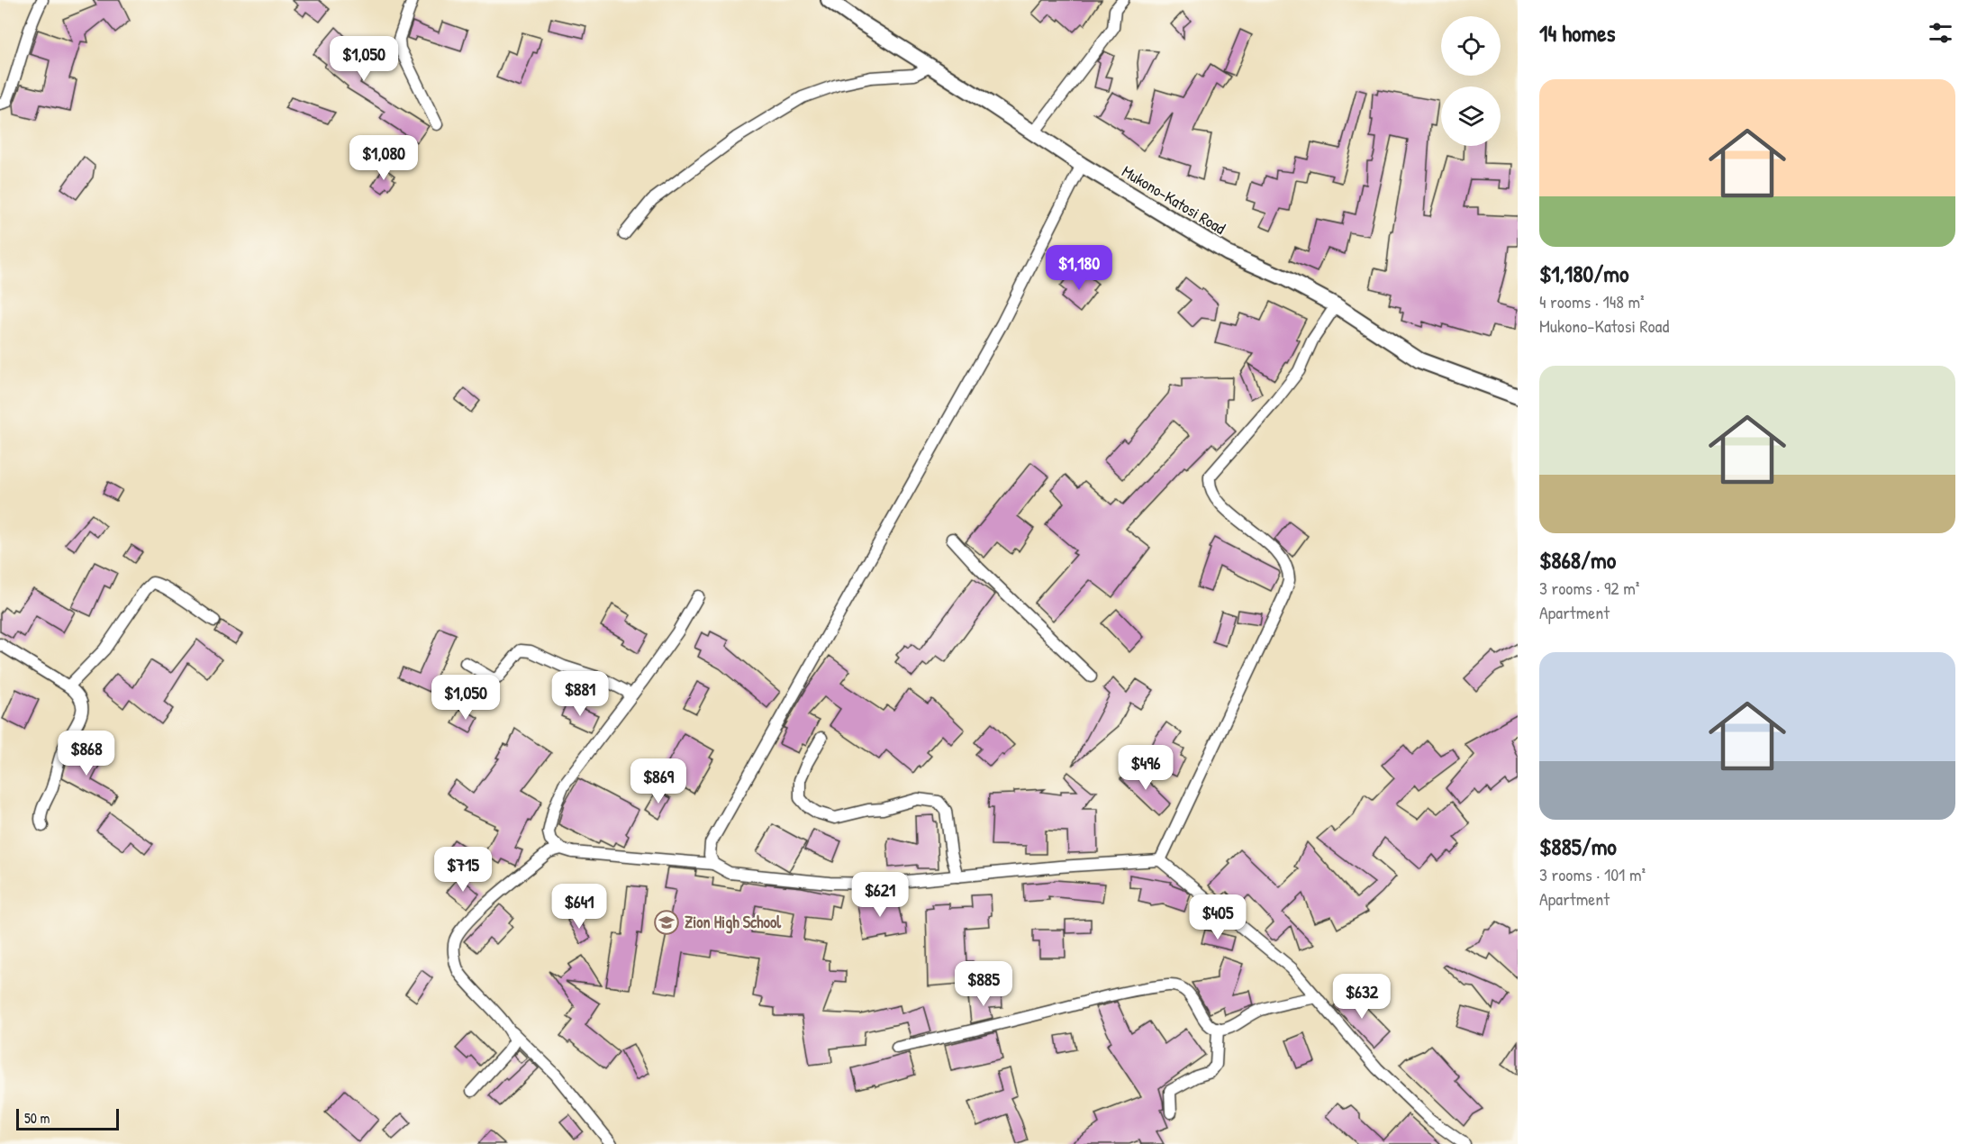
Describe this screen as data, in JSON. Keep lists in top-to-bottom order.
{
  "streets": {
    "main road": ["Mukono-Katosi Road"]
  },
  "places": {
    "school or university": ["Zion High School"]
  },
  "scale_bar": "50 m",
  "page": {
    "heading": "14 homes",
    "price": [
      "$1,050",
      "$1,080",
      "$1,180",
      "$881",
      "$1,050",
      "$868",
      "$496",
      "$869",
      "$715",
      "$621",
      "$641",
      "$405",
      "$885",
      "$632"
    ],
    "list": [
      {
        "name": "$1,180/mo",
        "note": "4 rooms · 148 m² · Mukono-Katosi Road"
      },
      {
        "name": "$868/mo",
        "note": "3 rooms · 92 m² · Apartment"
      },
      {
        "name": "$885/mo",
        "note": "3 rooms · 101 m² · Apartment"
      }
    ],
    "scale": "50 m"
  }
}
